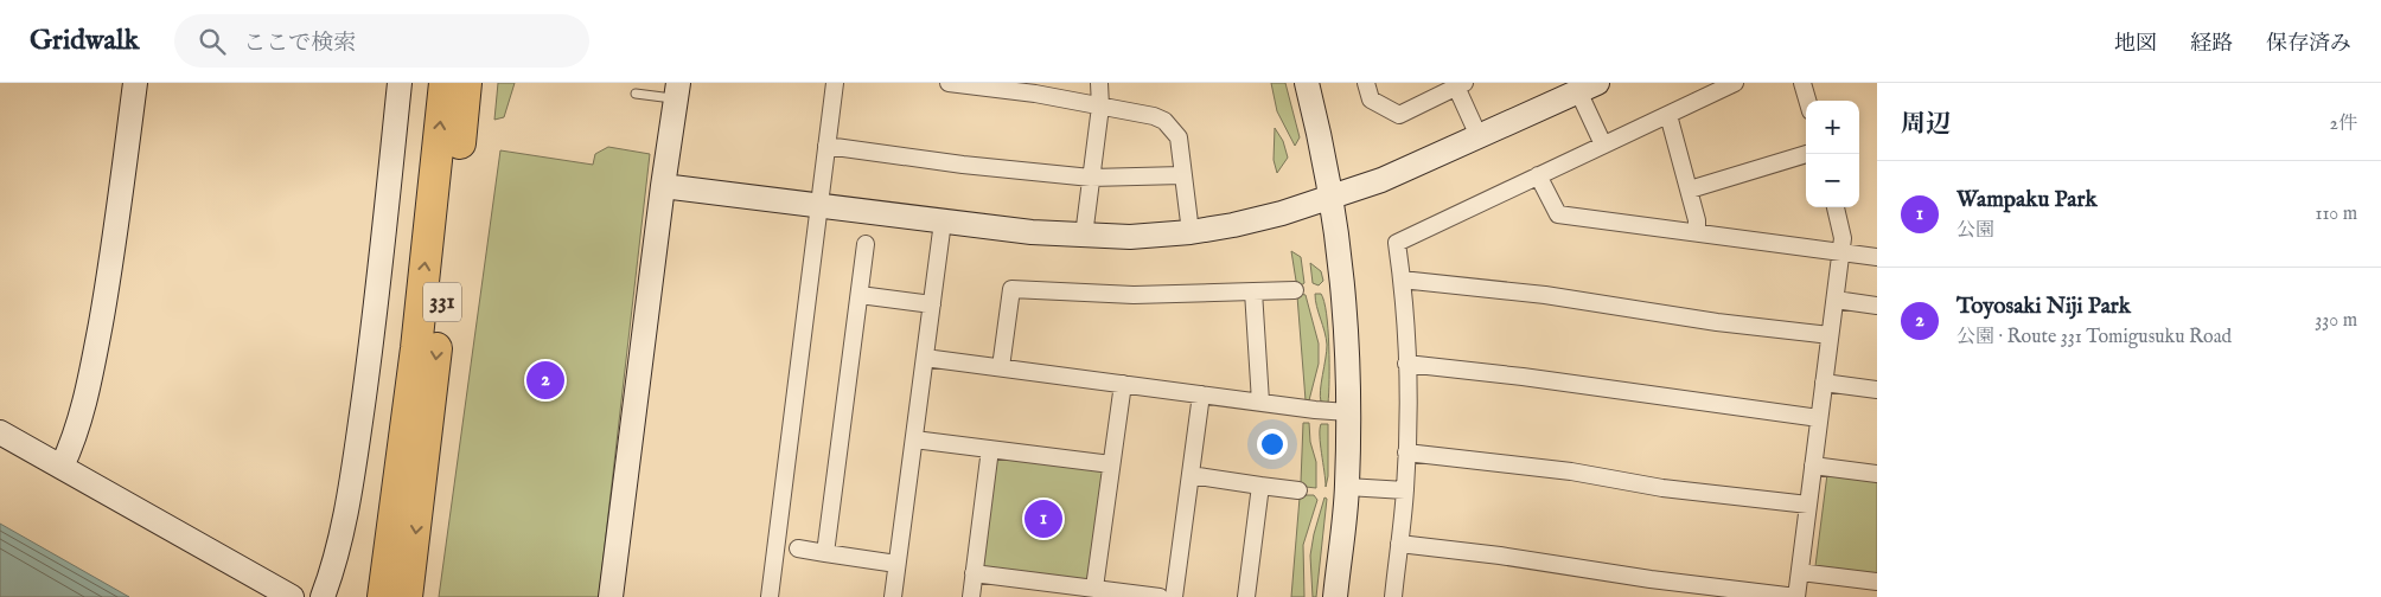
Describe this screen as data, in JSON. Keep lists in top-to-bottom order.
{
  "streets": {
    "highway": ["331"]
  },
  "page": {
    "header": "Gridwalk",
    "search": "ここで検索",
    "nav": ["地図", "経路", "保存済み"],
    "heading": ["周辺", "2件"],
    "map_buttons": ["+", "−"],
    "list": [
      {
        "mark": "1",
        "name": "Wampaku Park",
        "note": "公園",
        "value": "110 m"
      },
      {
        "mark": "2",
        "name": "Toyosaki Niji Park",
        "note": "公園 · Route 331 Tomigusuku Road",
        "value": "330 m"
      }
    ],
    "pins": ["2", "1"]
  }
}
